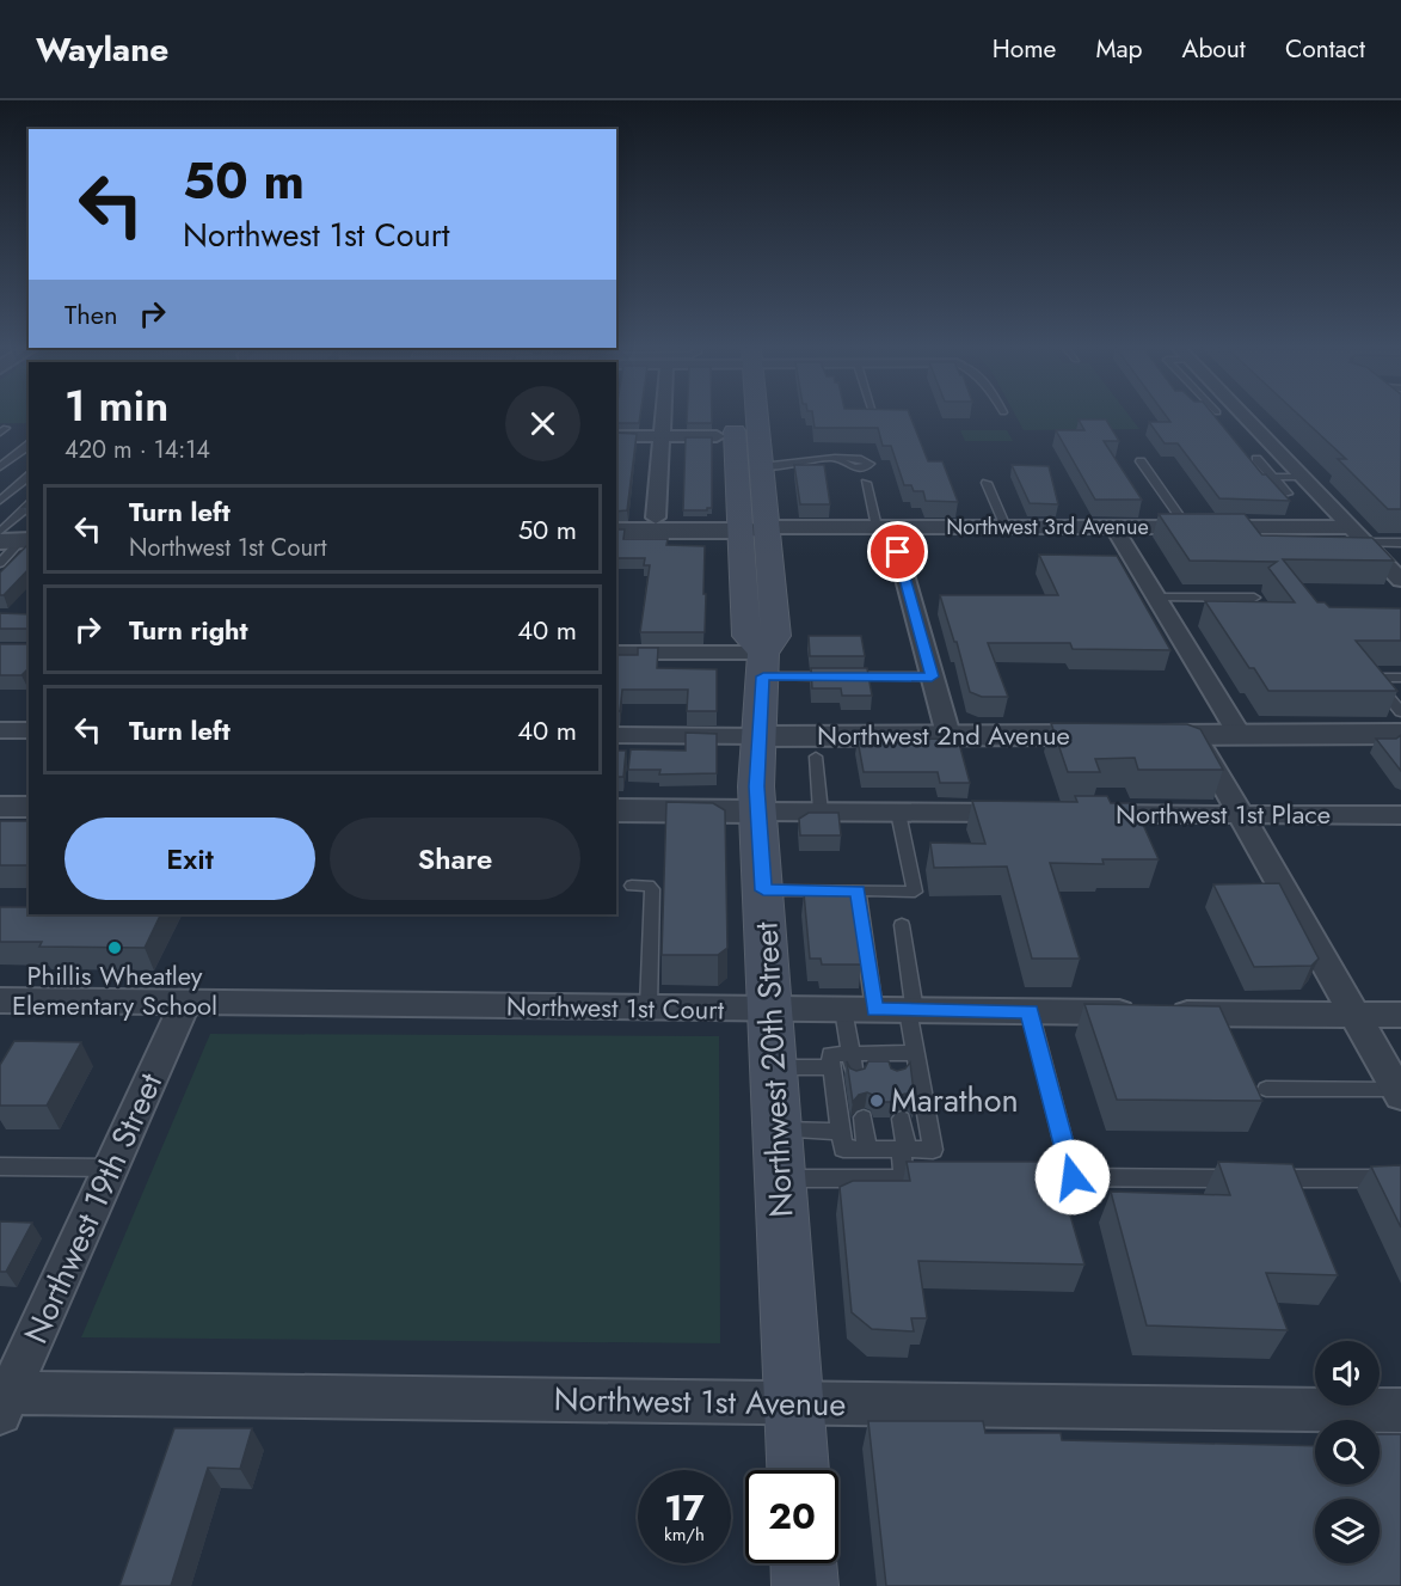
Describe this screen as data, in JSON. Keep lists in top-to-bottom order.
{
  "streets": {
    "main road": ["Northwest 20th Street"],
    "street": [
      "Northwest 3rd Avenue",
      "Northwest 2nd Avenue",
      "Northwest 1st Place",
      "Northwest 1st Court",
      "Northwest 19th Street",
      "Northwest 1st Avenue"
    ]
  },
  "crossings": [
    ["Northwest 3rd Avenue", "Northwest 20th Street"],
    ["Northwest 2nd Avenue", "Northwest 20th Street"],
    ["Northwest 1st Court", "Northwest 20th Street"],
    ["Northwest 1st Court", "Northwest 19th Street"],
    ["Northwest 20th Street", "Northwest 1st Avenue"],
    ["Northwest 19th Street", "Northwest 1st Avenue"]
  ],
  "places": ["Phillis Wheatley Elementary School", "Marathon"],
  "page": {
    "header": "Waylane",
    "nav": [
      "Home",
      "Map",
      "About",
      "Contact"
    ],
    "turn": ["50 m", "Northwest 1st Court"],
    "then": "Then",
    "heading": ["1 min", "420 m · 14:14"],
    "list": [
      {
        "name": "Turn left",
        "note": "Northwest 1st Court",
        "value": "50 m"
      },
      {
        "name": "Turn right",
        "value": "40 m"
      },
      {
        "name": "Turn left",
        "value": "40 m"
      }
    ],
    "buttons": ["Exit", "Share"],
    "speed": "17 km/h",
    "limit": "20"
  }
}
